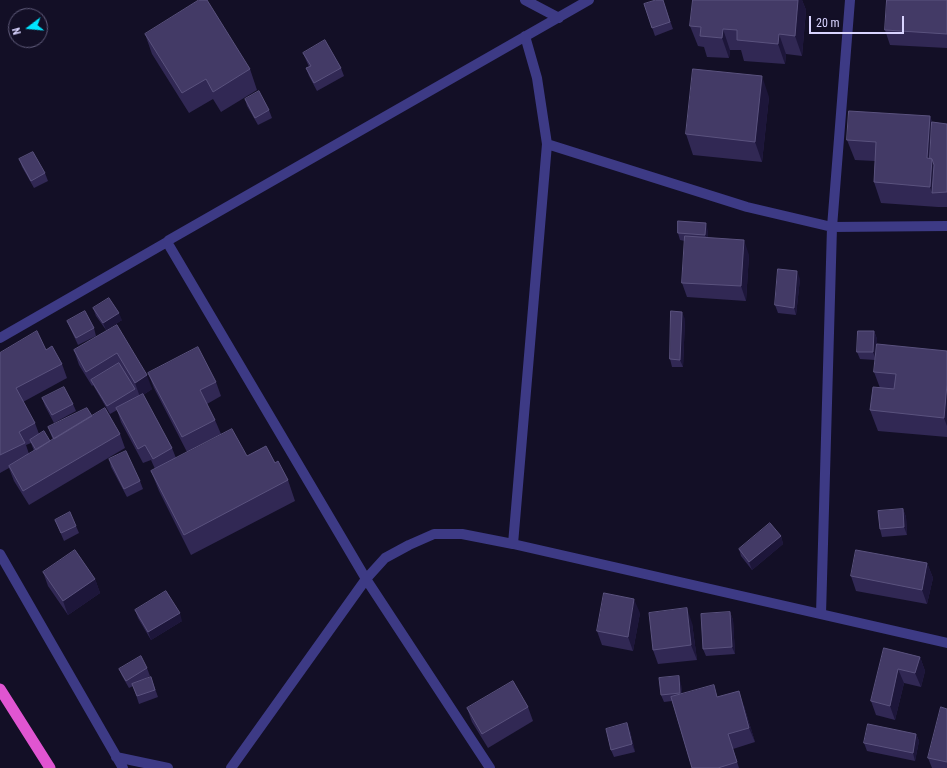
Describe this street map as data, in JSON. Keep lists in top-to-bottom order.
{
  "scale_bar": "20 m",
  "north": "left"
}
